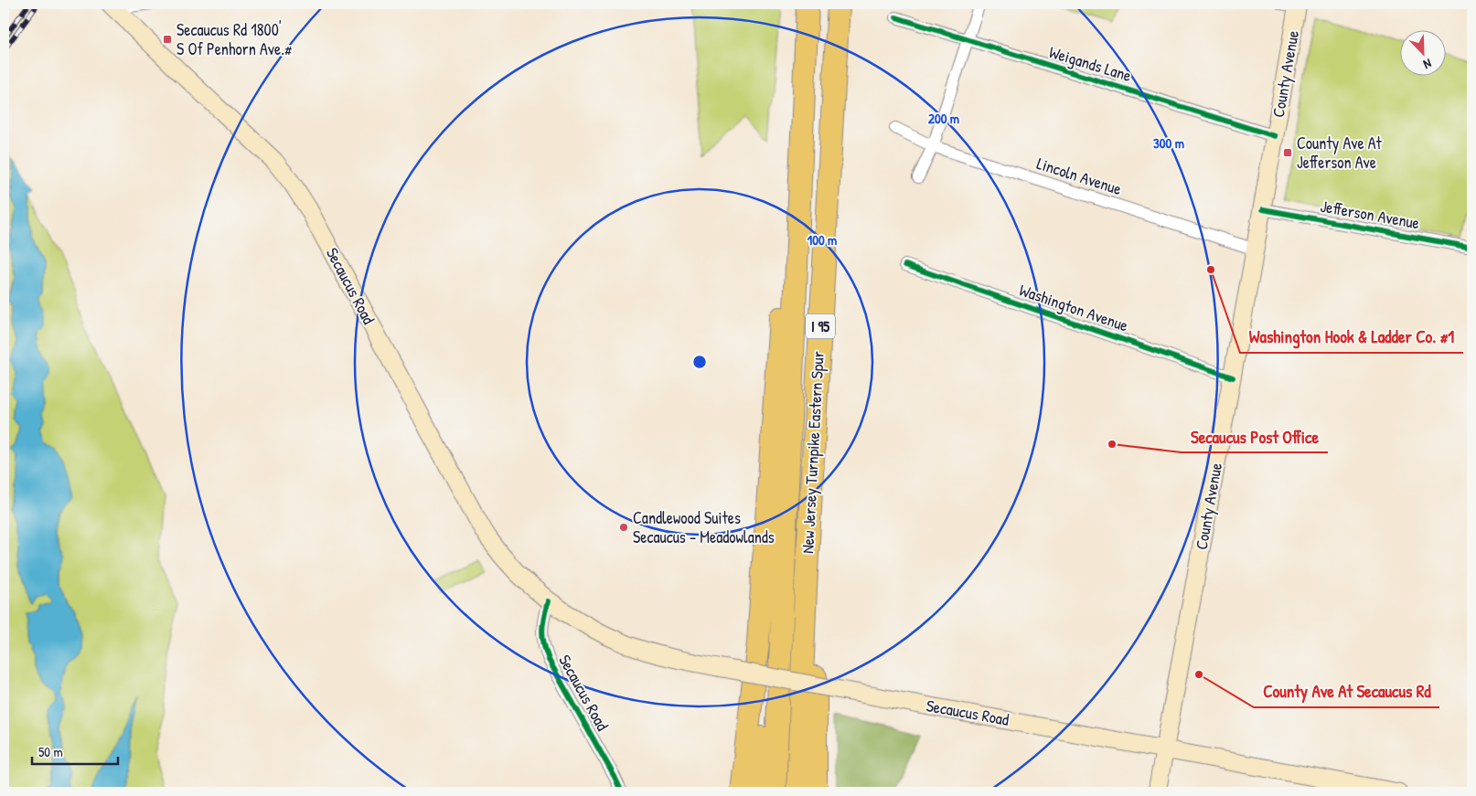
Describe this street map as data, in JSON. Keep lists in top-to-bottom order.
{
  "streets": {
    "highway": ["I 95", "New Jersey Turnpike Eastern Spur"],
    "main road": ["County Avenue", "Secaucus Road"],
    "street": [
      "Weigands Lane",
      "Lincoln Avenue",
      "Jefferson Avenue",
      "Washington Avenue"
    ]
  },
  "crossings": [
    ["Weigands Lane", "County Avenue"],
    ["County Avenue", "Lincoln Avenue"],
    ["County Avenue", "Jefferson Avenue"],
    ["County Avenue", "Secaucus Road"],
    ["County Avenue", "Washington Avenue"]
  ],
  "places": {
    "transit": ["Secaucus Rd 1800' S Of Penhorn Ave.#", "County Ave At Jefferson Ave"],
    "other": [
      "Washington Hook & Ladder Co. #1",
      "Secaucus Post Office",
      "Candlewood Suites Secaucus - Meadowlands",
      "County Ave At Secaucus Rd"
    ]
  },
  "scale_bar": "50 m",
  "north": "bottom right",
  "rings": ["200 m", "300 m", "100 m"]
}
